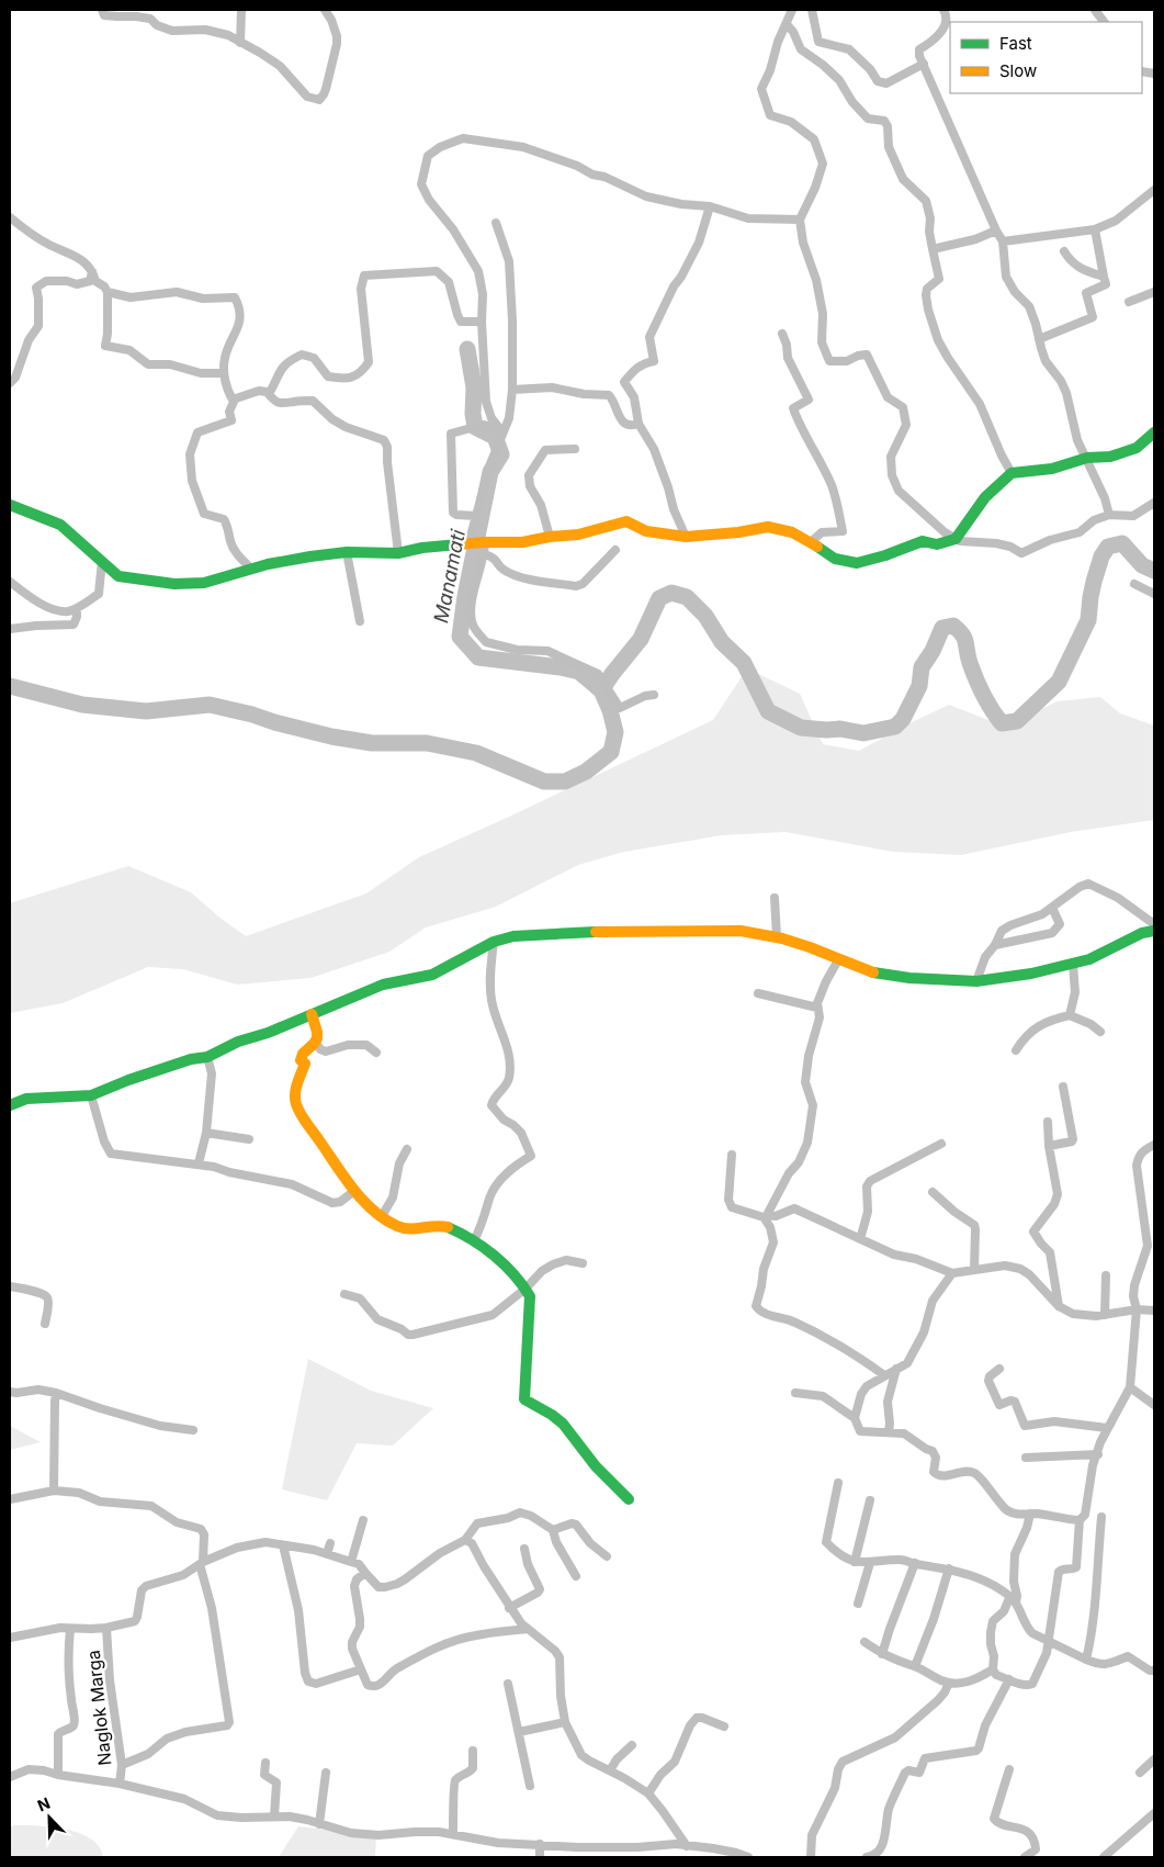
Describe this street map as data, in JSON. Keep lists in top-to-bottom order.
{
  "streets": {
    "street": ["Naglok Marga"]
  },
  "water": ["Manamati"],
  "legend": ["Fast", "Slow"],
  "north": "top left"
}
